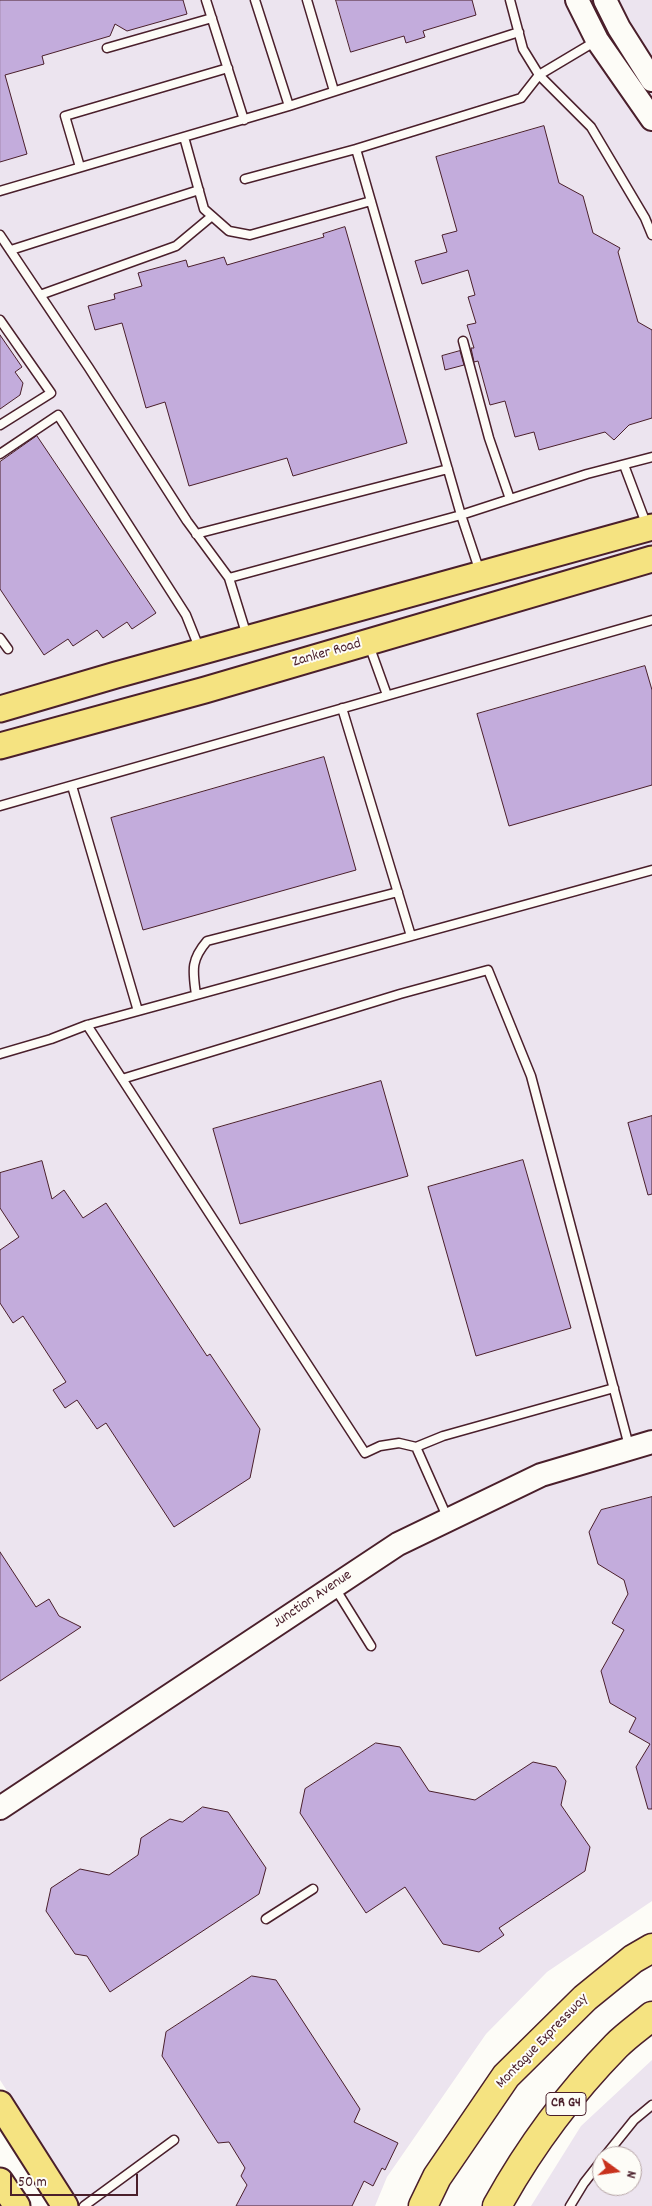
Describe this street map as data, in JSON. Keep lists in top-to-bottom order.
{
  "streets": {
    "highway": ["Montague Expressway", "CR G4"],
    "main road": ["Zanker Road", "Junction Avenue"]
  },
  "scale_bar": "50 m",
  "north": "right"
}
